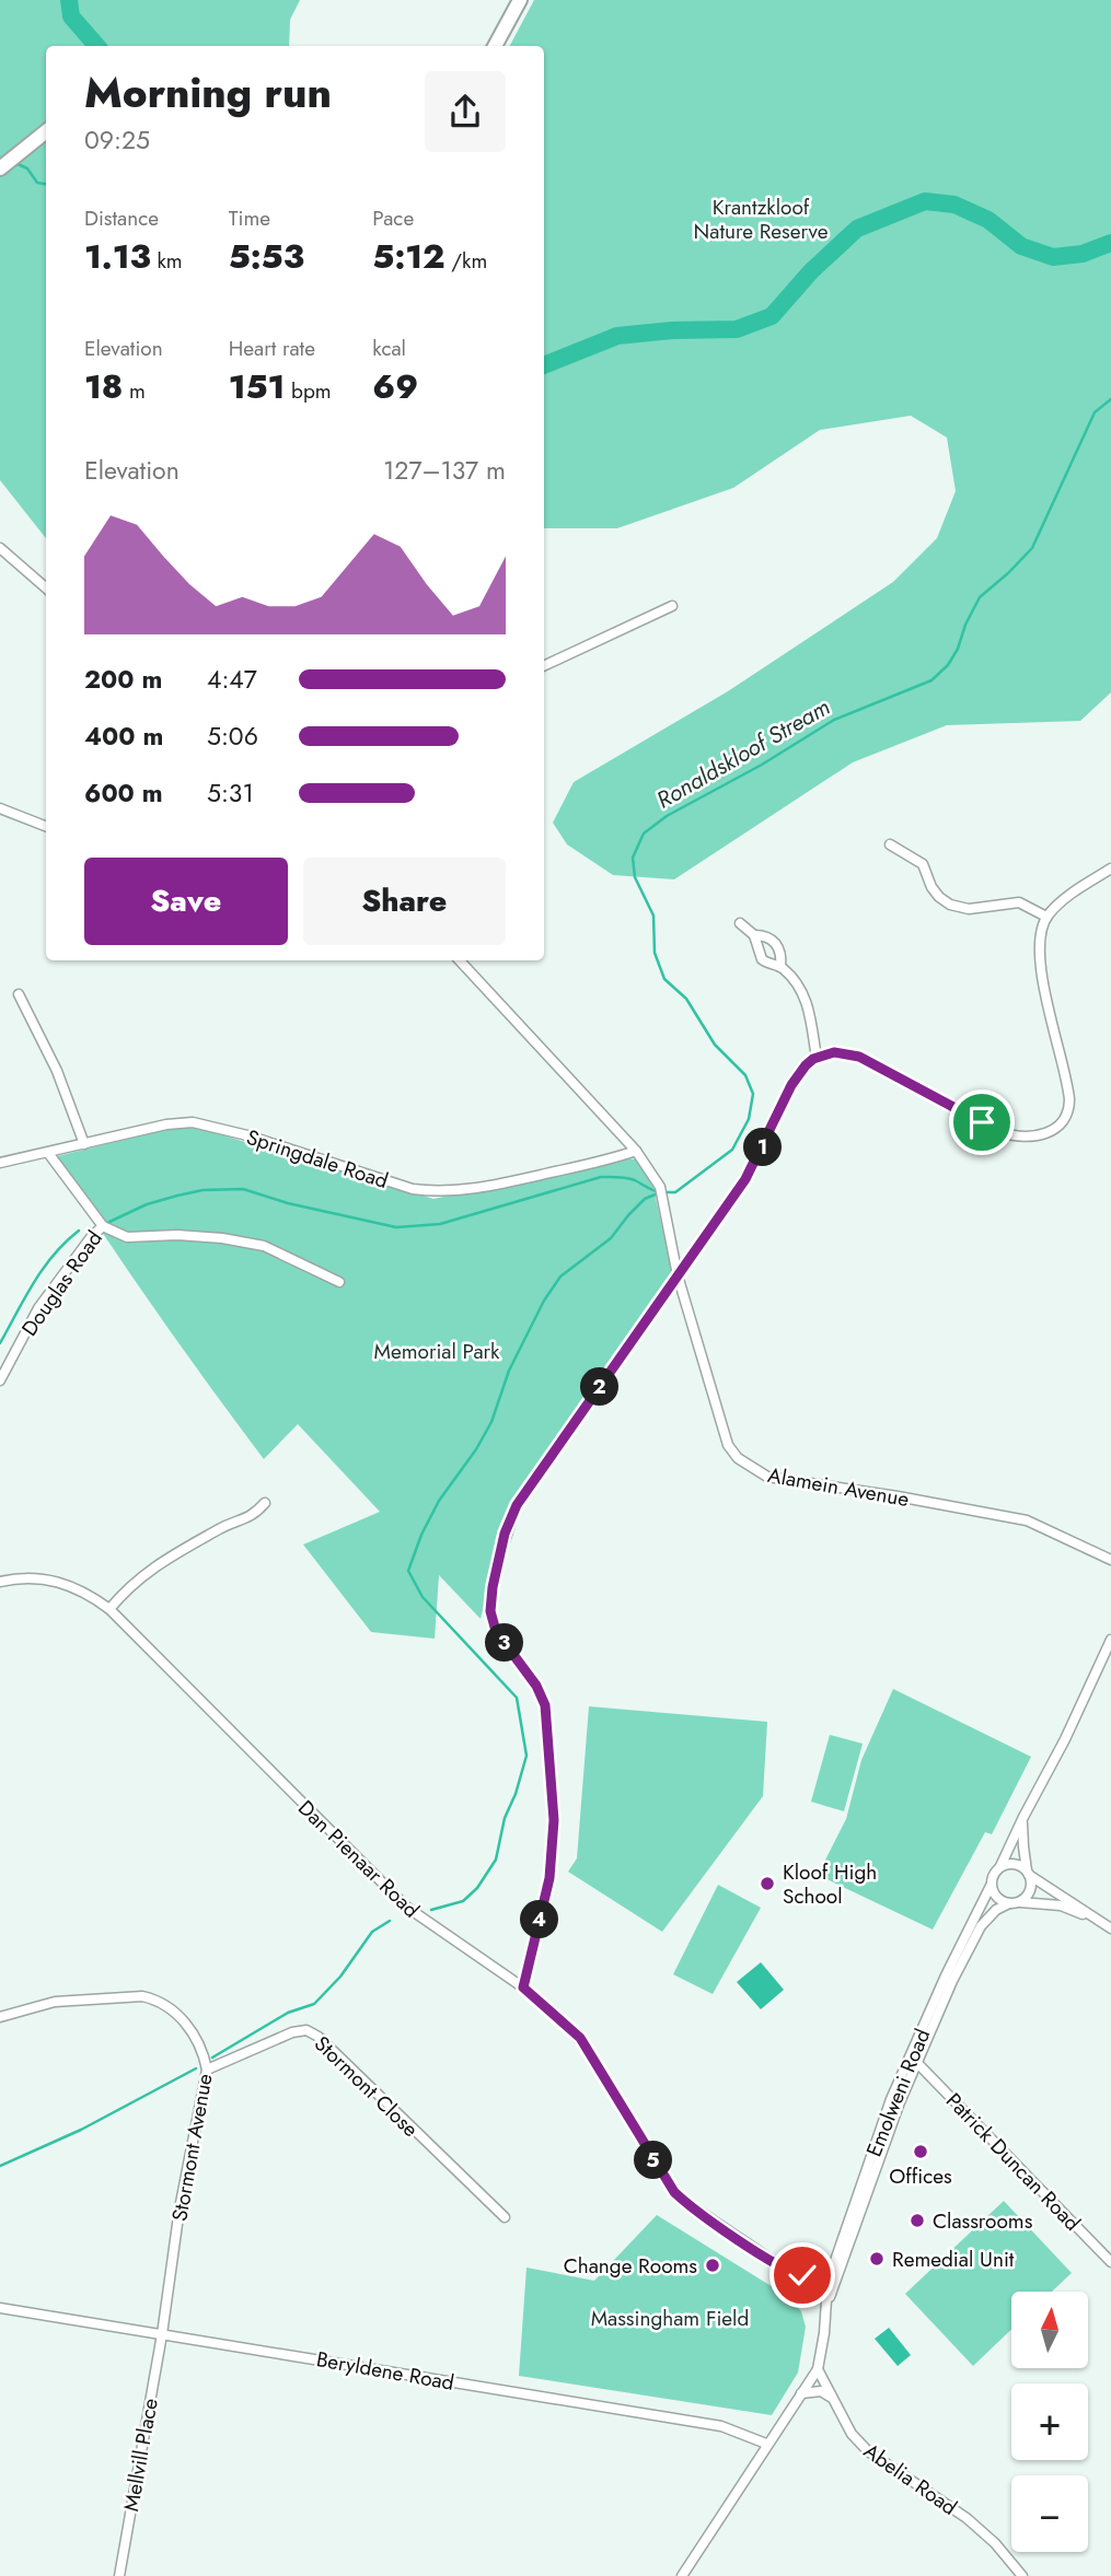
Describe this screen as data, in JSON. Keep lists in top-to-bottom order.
{
  "streets": {
    "street": [
      "Springdale Road",
      "Douglas Road",
      "Alamein Avenue",
      "Dan Pienaar Road",
      "Stormont Close",
      "Emolweni Road",
      "Stormont Avenue",
      "Patrick Duncan Road",
      "Beryldene Road",
      "Mellvill Place",
      "Abelia Road"
    ]
  },
  "crossings": [
    ["Springdale Road", "Douglas Road"],
    ["Springdale Road", "Alamein Avenue"],
    ["Dan Pienaar Road", "Emolweni Road"],
    ["Stormont Close", "Stormont Avenue"],
    ["Emolweni Road", "Patrick Duncan Road"],
    ["Emolweni Road", "Beryldene Road"],
    ["Emolweni Road", "Abelia Road"],
    ["Stormont Avenue", "Beryldene Road"],
    ["Stormont Avenue", "Mellvill Place"],
    ["Beryldene Road", "Mellvill Place"]
  ],
  "water": ["Ronaldskloof Stream"],
  "parks": ["Krantzkloof Nature Reserve", "Memorial Park", "Massingham Field"],
  "places": [
    "Kloof High School",
    "Offices",
    "Classrooms",
    "Remedial Unit",
    "Change Rooms"
  ],
  "north": "top",
  "page": {
    "heading": ["Morning run", "09:25"],
    "stats": [
      ["Distance", "1.13 km"],
      ["Time", "5:53"],
      ["Pace", "5:12 /km"],
      ["Elevation", "18 m"],
      ["Heart rate", "151 bpm"],
      ["kcal", "69"]
    ],
    "chart": ["Elevation", "127–137 m"],
    "list": [
      {
        "name": "200 m",
        "note": "4:47"
      },
      {
        "name": "400 m",
        "note": "5:06"
      },
      {
        "name": "600 m",
        "note": "5:31"
      }
    ],
    "buttons": ["Save", "Share"],
    "pins": [
      "1",
      "2",
      "3",
      "4",
      "5"
    ],
    "map_buttons": ["+", "−"]
  }
}
